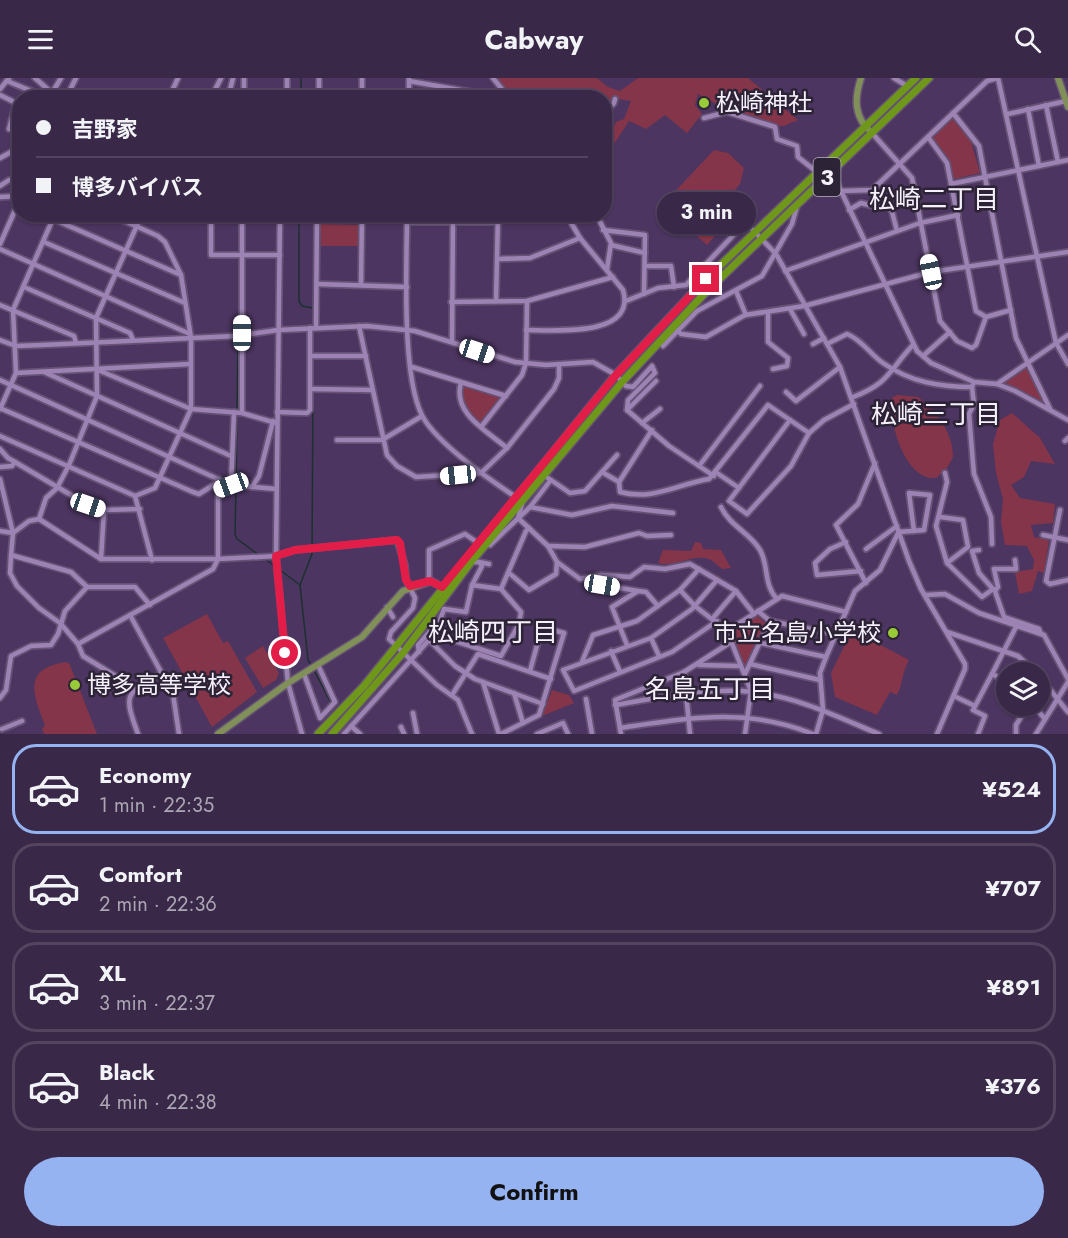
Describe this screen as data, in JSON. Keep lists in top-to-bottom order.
{
  "streets": {
    "highway": ["3"]
  },
  "districts": [
    "松崎二丁目",
    "松崎三丁目",
    "松崎四丁目",
    "名島五丁目"
  ],
  "places": ["松崎神社", "市立名島小学校", "博多高等学校"],
  "page": {
    "header": "Cabway",
    "banner": ["吉野家", "博多バイパス"],
    "bubble": "3 min",
    "list": [
      {
        "name": "Economy",
        "note": "1 min · 22:35",
        "value": "¥524"
      },
      {
        "name": "Comfort",
        "note": "2 min · 22:36",
        "value": "¥707"
      },
      {
        "name": "XL",
        "note": "3 min · 22:37",
        "value": "¥891"
      },
      {
        "name": "Black",
        "note": "4 min · 22:38",
        "value": "¥376"
      }
    ],
    "buttons": "Confirm"
  }
}
